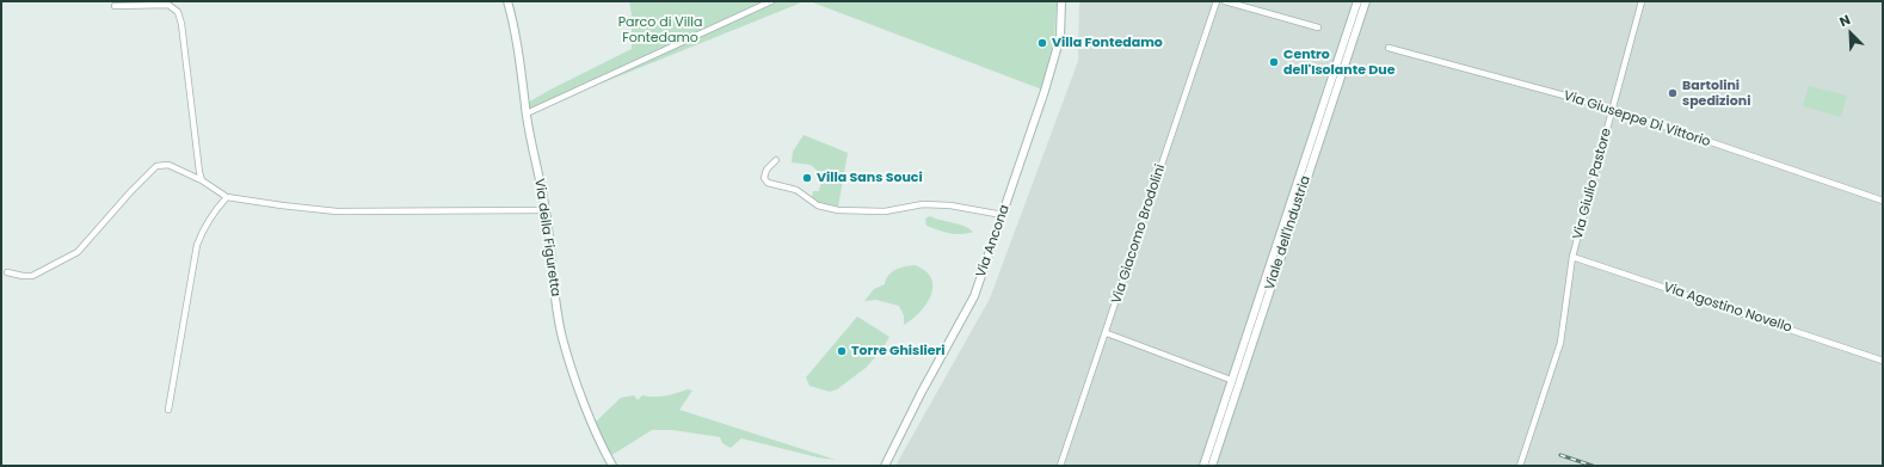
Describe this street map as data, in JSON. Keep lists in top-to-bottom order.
{
  "streets": {
    "main road": ["Viale dell'Industria", "Via della Figuretta", "Via Ancona"],
    "street": [
      "Via Giuseppe Di Vittorio",
      "Via Giulio Pastore",
      "Via Giacomo Brodolini",
      "Via Agostino Novello"
    ]
  },
  "crossings": [
    ["Via Giuseppe Di Vittorio", "Via Giulio Pastore"],
    ["Via Giulio Pastore", "Via Agostino Novello"]
  ],
  "parks": ["Parco di Villa Fontedamo"],
  "places": [
    "Villa Fontedamo",
    "Centro dell'Isolante Due",
    "Bartolini spedizioni",
    "Villa Sans Souci",
    "Torre Ghislieri"
  ],
  "north": "top left"
}
